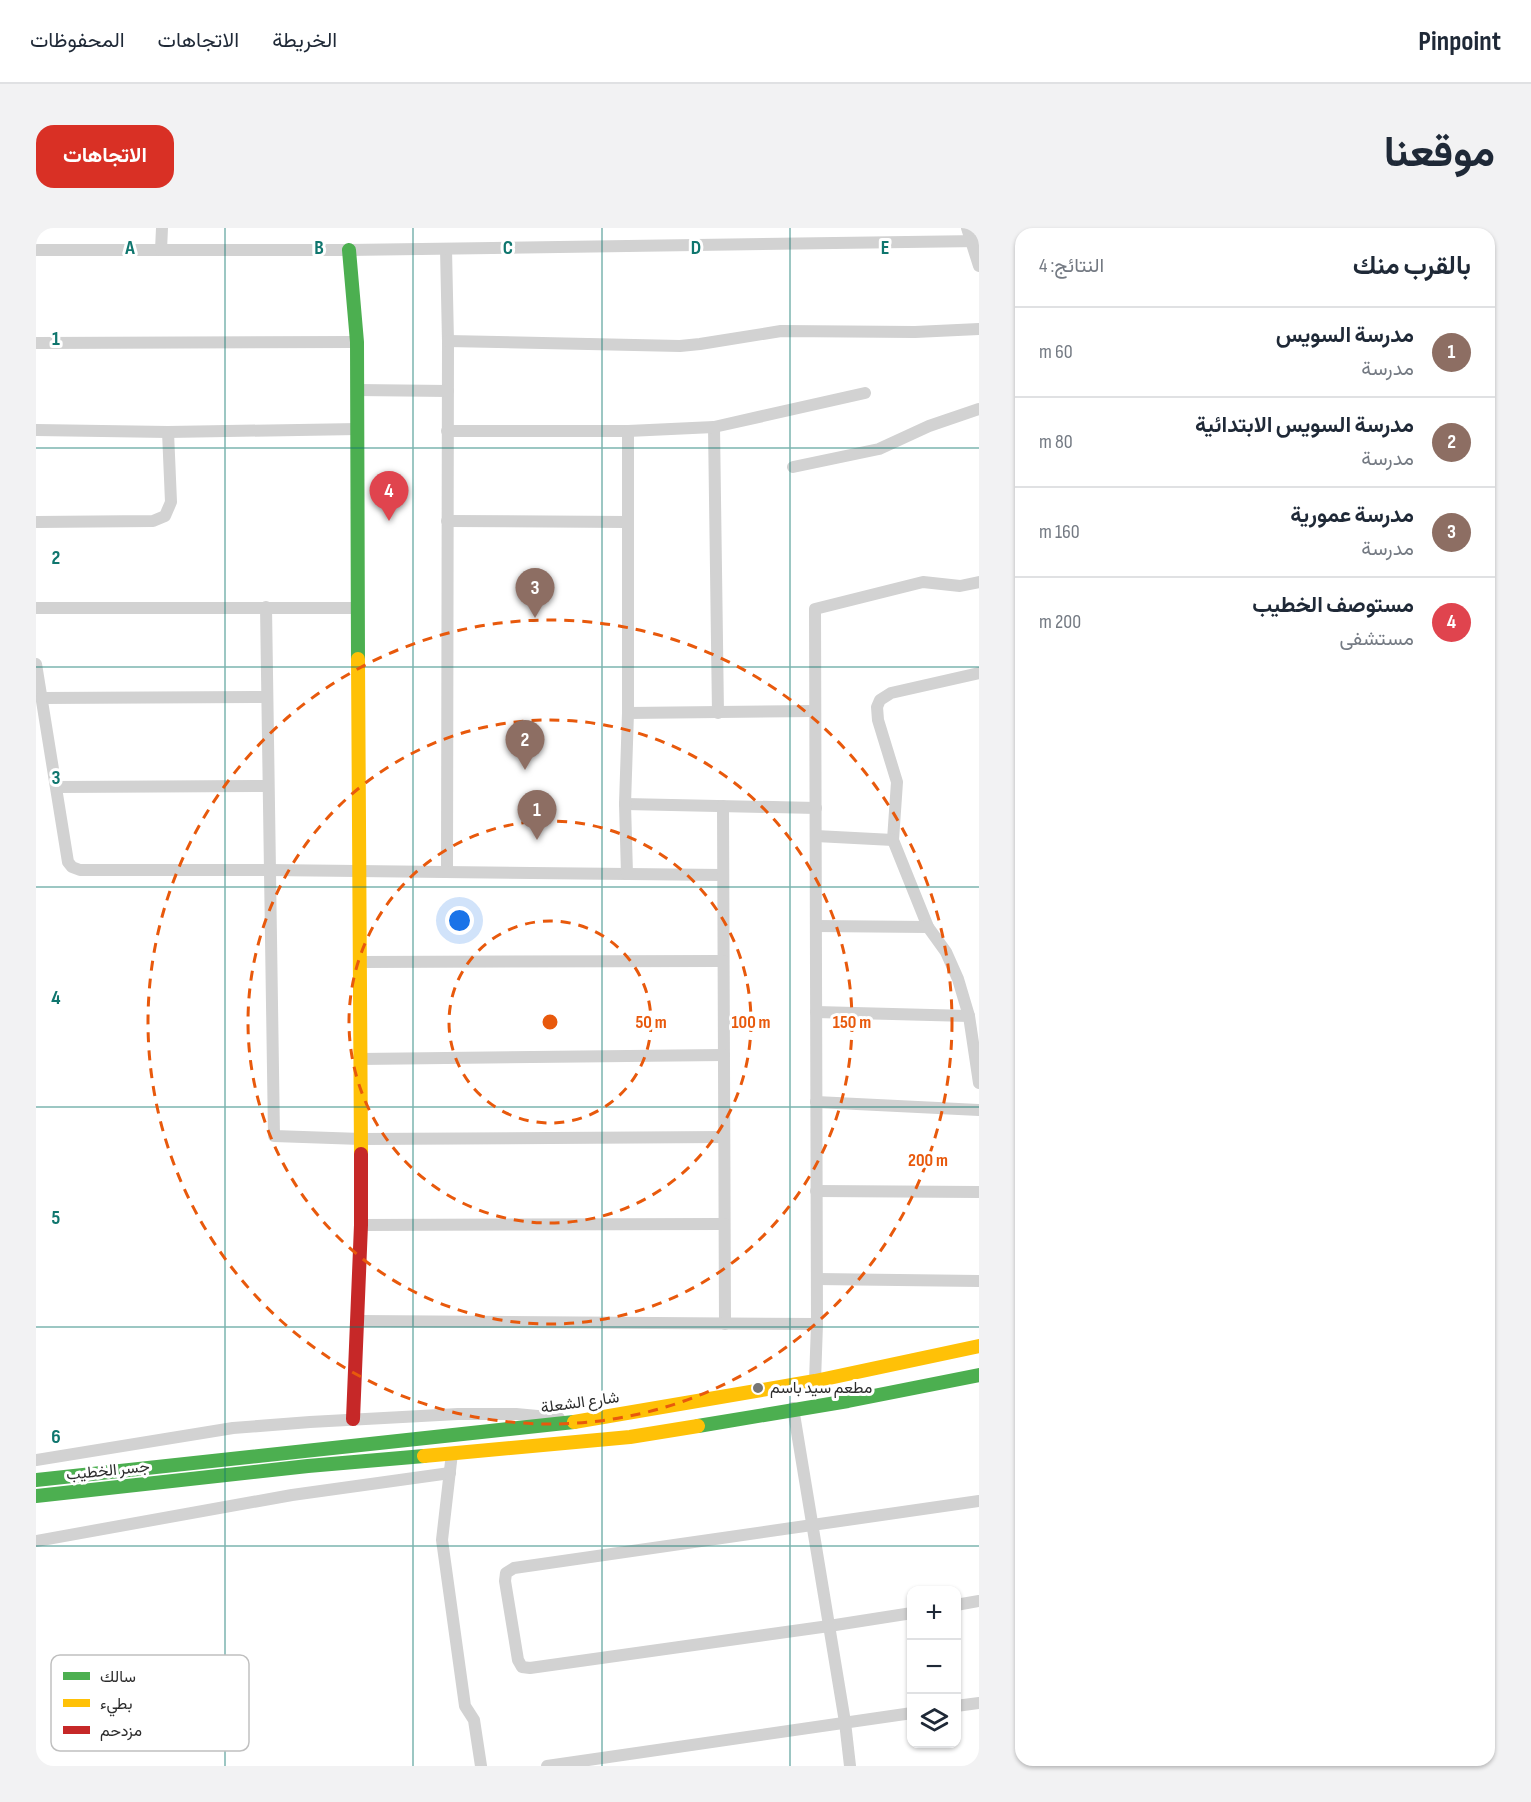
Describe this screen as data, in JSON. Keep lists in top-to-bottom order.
{
  "streets": {
    "main road": ["شارع الشعلة", "جسر الخطيب"]
  },
  "crossings": [
    ["شارع الشعلة", "جسر الخطيب"]
  ],
  "places": ["مطعم سيد باسم"],
  "legend": ["سالك", "بطيء", "مزدحم"],
  "page": {
    "header": "Pinpoint",
    "nav": ["الخريطة", "الاتجاهات", "المحفوظات"],
    "title": "موقعنا",
    "buttons": "الاتجاهات",
    "heading": ["بالقرب منك", "النتائج: 4"],
    "list": [
      {
        "mark": "1",
        "name": "مدرسة السويس",
        "note": "مدرسة",
        "value": "60 m"
      },
      {
        "mark": "2",
        "name": "مدرسة السويس الابتدائية",
        "note": "مدرسة",
        "value": "80 m"
      },
      {
        "mark": "3",
        "name": "مدرسة عمورية",
        "note": "مدرسة",
        "value": "160 m"
      },
      {
        "mark": "4",
        "name": "مستوصف الخطيب",
        "note": "مستشفى",
        "value": "200 m"
      }
    ],
    "pins": [
      "4",
      "3",
      "2",
      "1"
    ],
    "map_buttons": ["+", "−"]
  },
  "grid": {
    "columns": [
      "A",
      "B",
      "C",
      "D",
      "E"
    ],
    "rows": [
      "1",
      "2",
      "3",
      "4",
      "5",
      "6"
    ]
  },
  "rings": [
    "50 m",
    "100 m",
    "150 m",
    "200 m"
  ]
}
